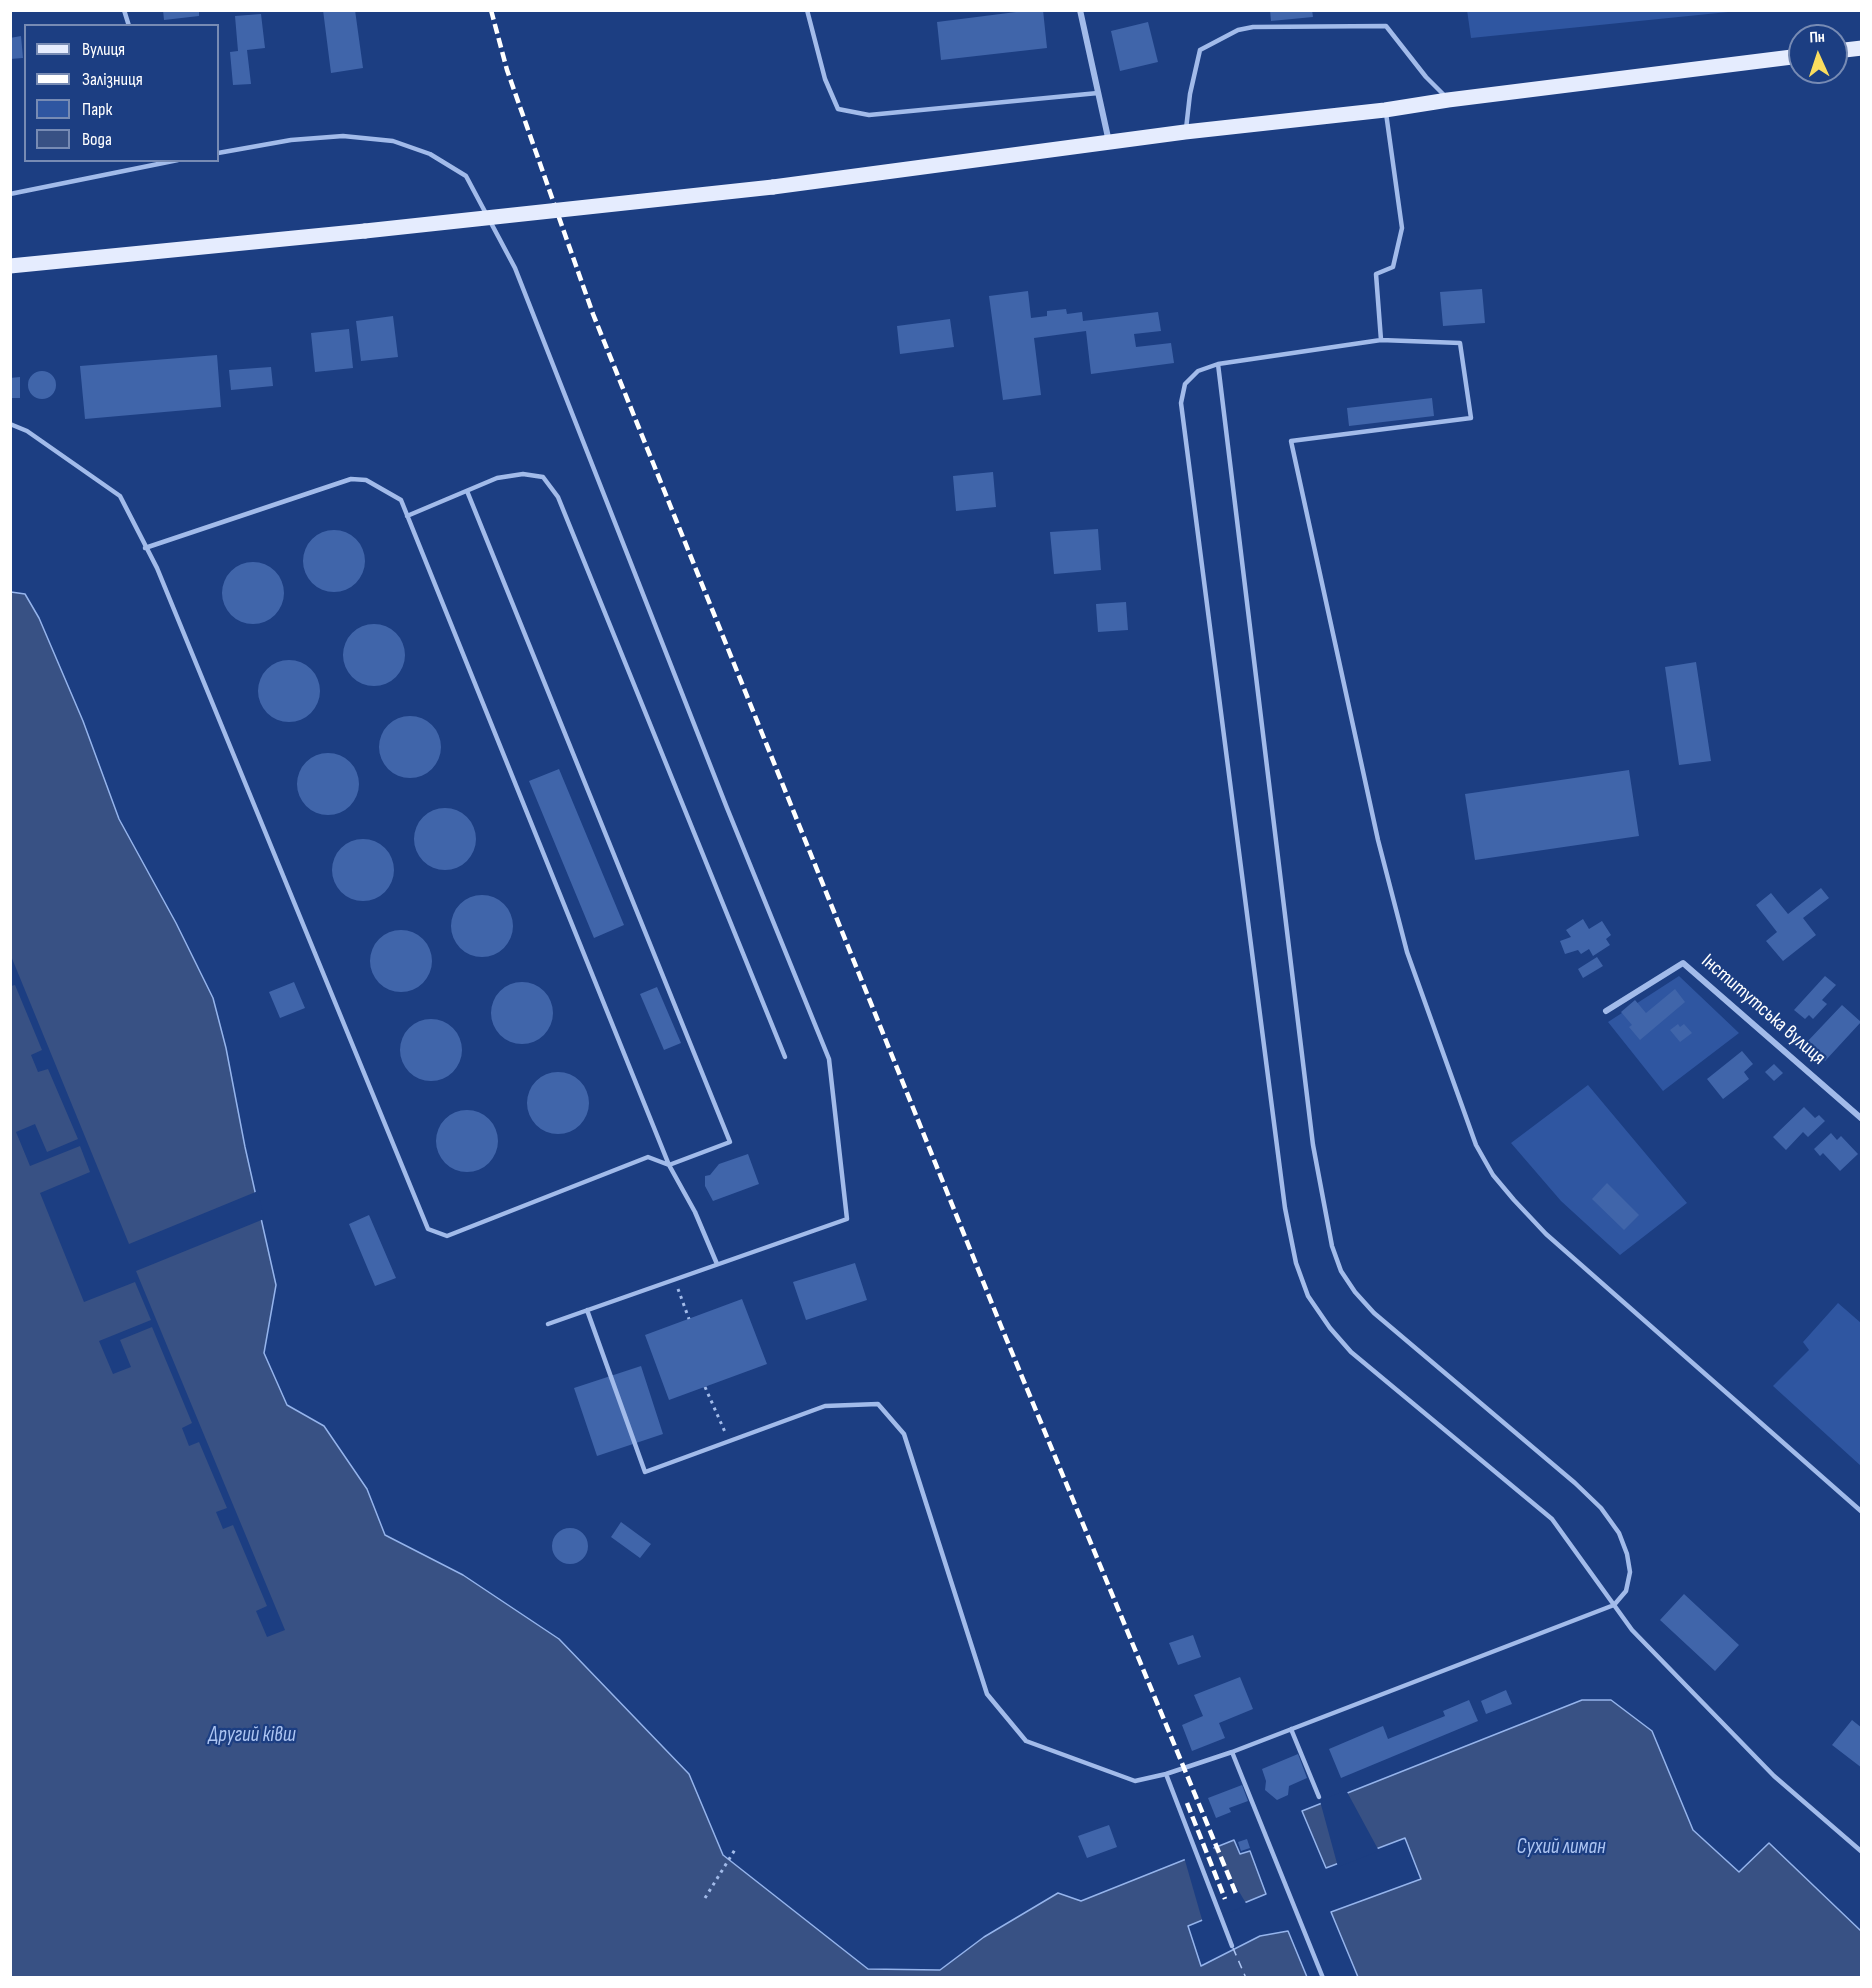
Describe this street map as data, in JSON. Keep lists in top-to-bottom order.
{
  "streets": {
    "street": ["Інститутська вулиця"]
  },
  "water": ["Другий ківш", "Сухий лиман"],
  "legend": [
    "Вулиця",
    "Залізниця",
    "Парк",
    "Вода"
  ],
  "north": "top"
}
